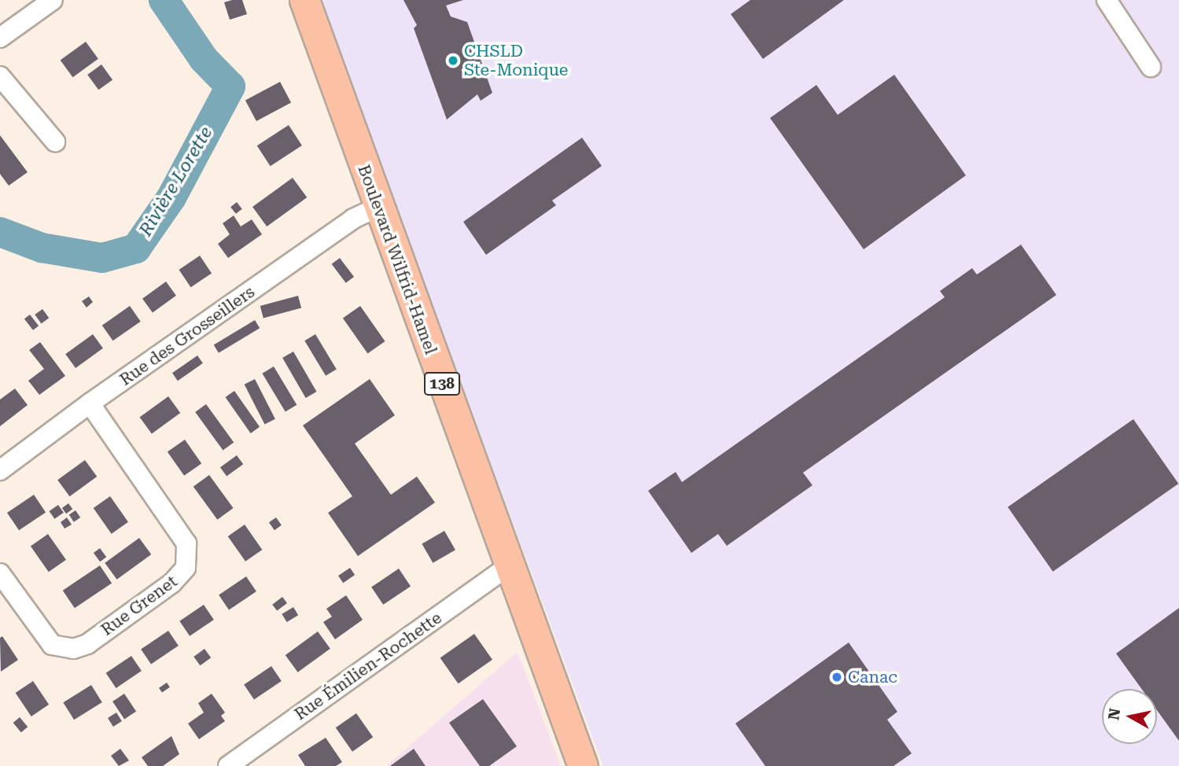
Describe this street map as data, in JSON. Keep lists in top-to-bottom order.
{
  "streets": {
    "main road": ["Boulevard Wilfrid-Hamel", "138"],
    "street": ["Rue des Grosseillers", "Rue Grenet", "Rue Émilien-Rochette"]
  },
  "crossings": [
    ["Boulevard Wilfrid-Hamel", "Rue des Grosseillers"],
    ["Boulevard Wilfrid-Hamel", "Rue Émilien-Rochette"],
    ["Rue des Grosseillers", "Rue Grenet"]
  ],
  "water": ["Rivière Lorette"],
  "places": ["CHSLD Ste-Monique", "Canac"],
  "north": "left"
}
